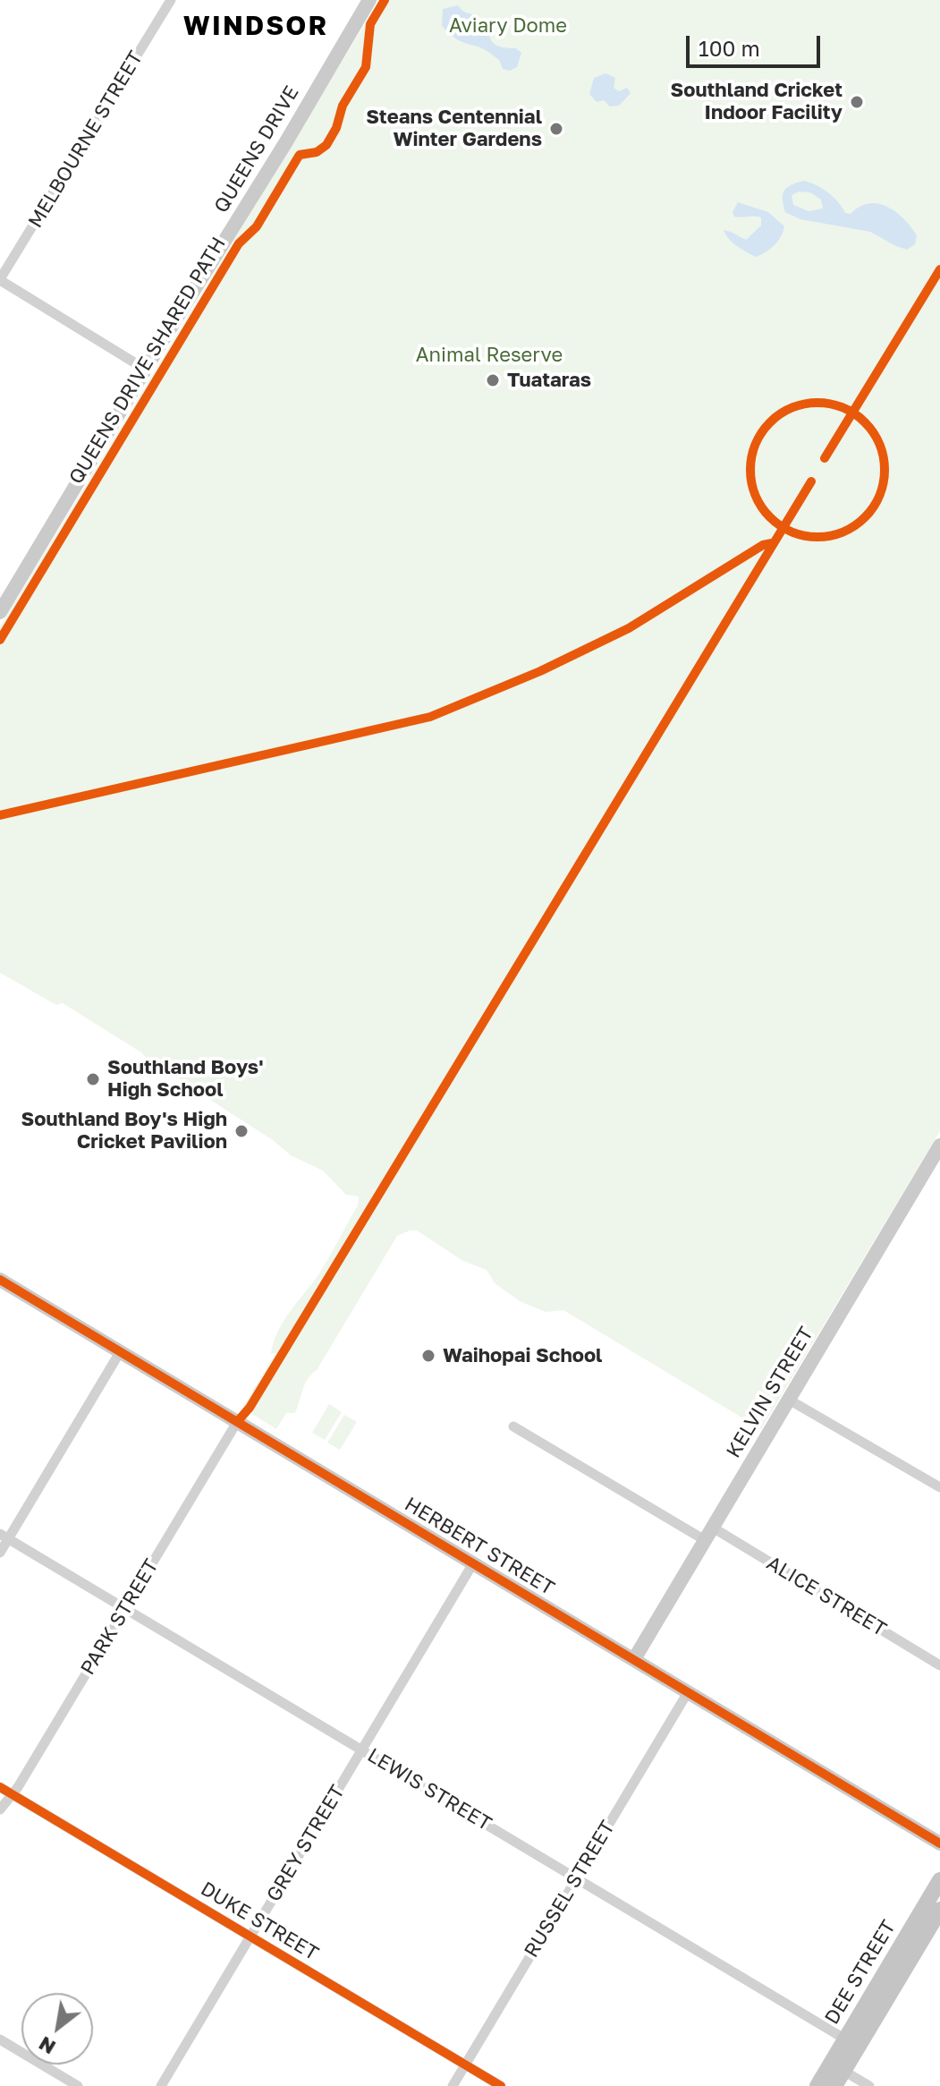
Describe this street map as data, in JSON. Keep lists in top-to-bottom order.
{
  "streets": {
    "main road": [
      "QUEENS DRIVE",
      "KELVIN STREET",
      "HERBERT STREET",
      "DEE STREET"
    ],
    "street": [
      "MELBOURNE STREET",
      "ALICE STREET",
      "PARK STREET",
      "LEWIS STREET",
      "GREY STREET",
      "RUSSEL STREET",
      "DUKE STREET"
    ],
    "cycle path": ["QUEENS DRIVE SHARED PATH"]
  },
  "crossings": [
    ["KELVIN STREET", "HERBERT STREET"],
    ["KELVIN STREET", "ALICE STREET"],
    ["HERBERT STREET", "PARK STREET"],
    ["HERBERT STREET", "GREY STREET"],
    ["HERBERT STREET", "RUSSEL STREET"],
    ["PARK STREET", "LEWIS STREET"],
    ["PARK STREET", "DUKE STREET"],
    ["LEWIS STREET", "GREY STREET"],
    ["LEWIS STREET", "RUSSEL STREET"],
    ["LEWIS STREET", "DEE STREET"],
    ["GREY STREET", "DUKE STREET"],
    ["RUSSEL STREET", "DUKE STREET"]
  ],
  "districts": ["WINDSOR"],
  "parks": ["Aviary Dome", "Animal Reserve"],
  "places": [
    "Southland Cricket Indoor Facility",
    "Steans Centennial Winter Gardens",
    "Tuataras",
    "Southland Boys' High School",
    "Southland Boy's High Cricket Pavilion",
    "Waihopai School"
  ],
  "scale_bar": "100 m",
  "north": "bottom left"
}
